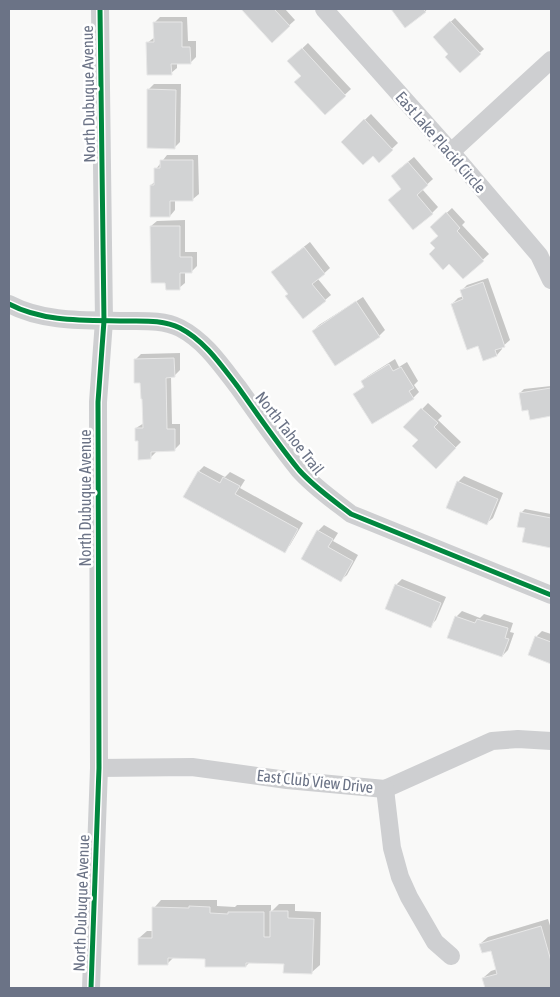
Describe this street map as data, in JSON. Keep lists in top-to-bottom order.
{
  "streets": {
    "street": [
      "North Dubuque Avenue",
      "East Lake Placid Circle",
      "North Tahoe Trail",
      "East Club View Drive"
    ]
  },
  "crossings": [
    ["North Dubuque Avenue", "North Tahoe Trail"],
    ["North Dubuque Avenue", "East Club View Drive"]
  ]
}
